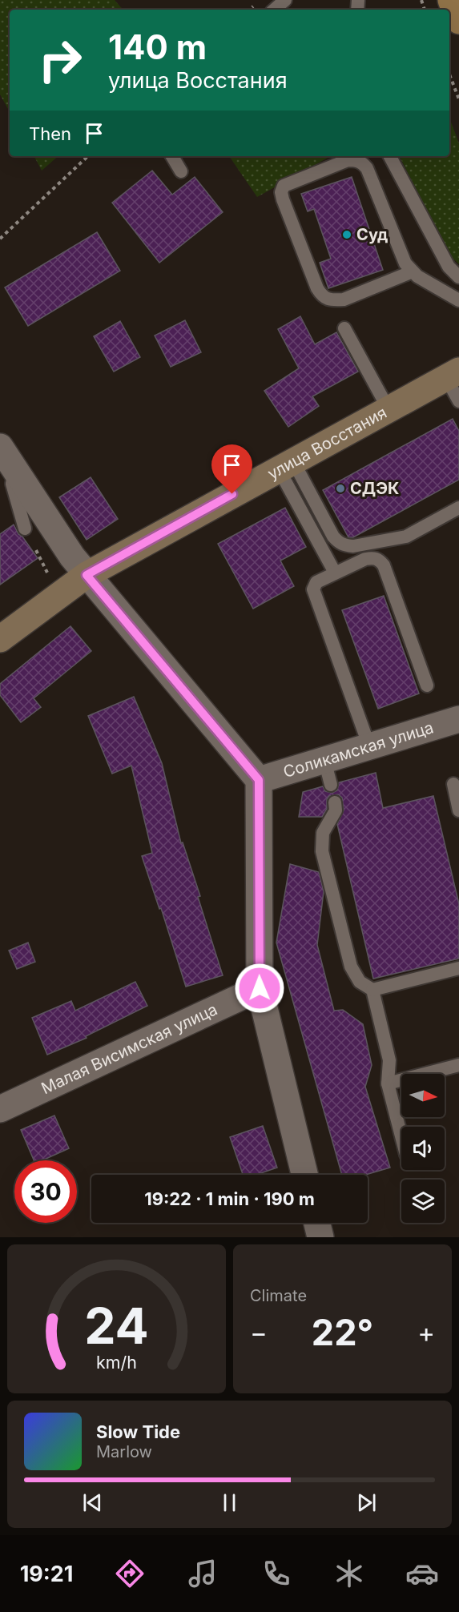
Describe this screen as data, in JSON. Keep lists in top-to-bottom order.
{
  "streets": {
    "street": ["улица Восстания", "Соликамская улица", "Малая Висимская улица"]
  },
  "places": ["Суд", "СДЭК"],
  "north": "right",
  "page": {
    "turn": ["140 m", "улица Восстания"],
    "then": "Then",
    "limit": "30",
    "trip": "19:22 · 1 min · 190 m",
    "tile": "Climate",
    "heat": ["−", "22°", "+"],
    "song": ["Slow Tide", "Marlow"],
    "tabs": "19:21",
    "gauge": ["24", "km/h"]
  }
}
